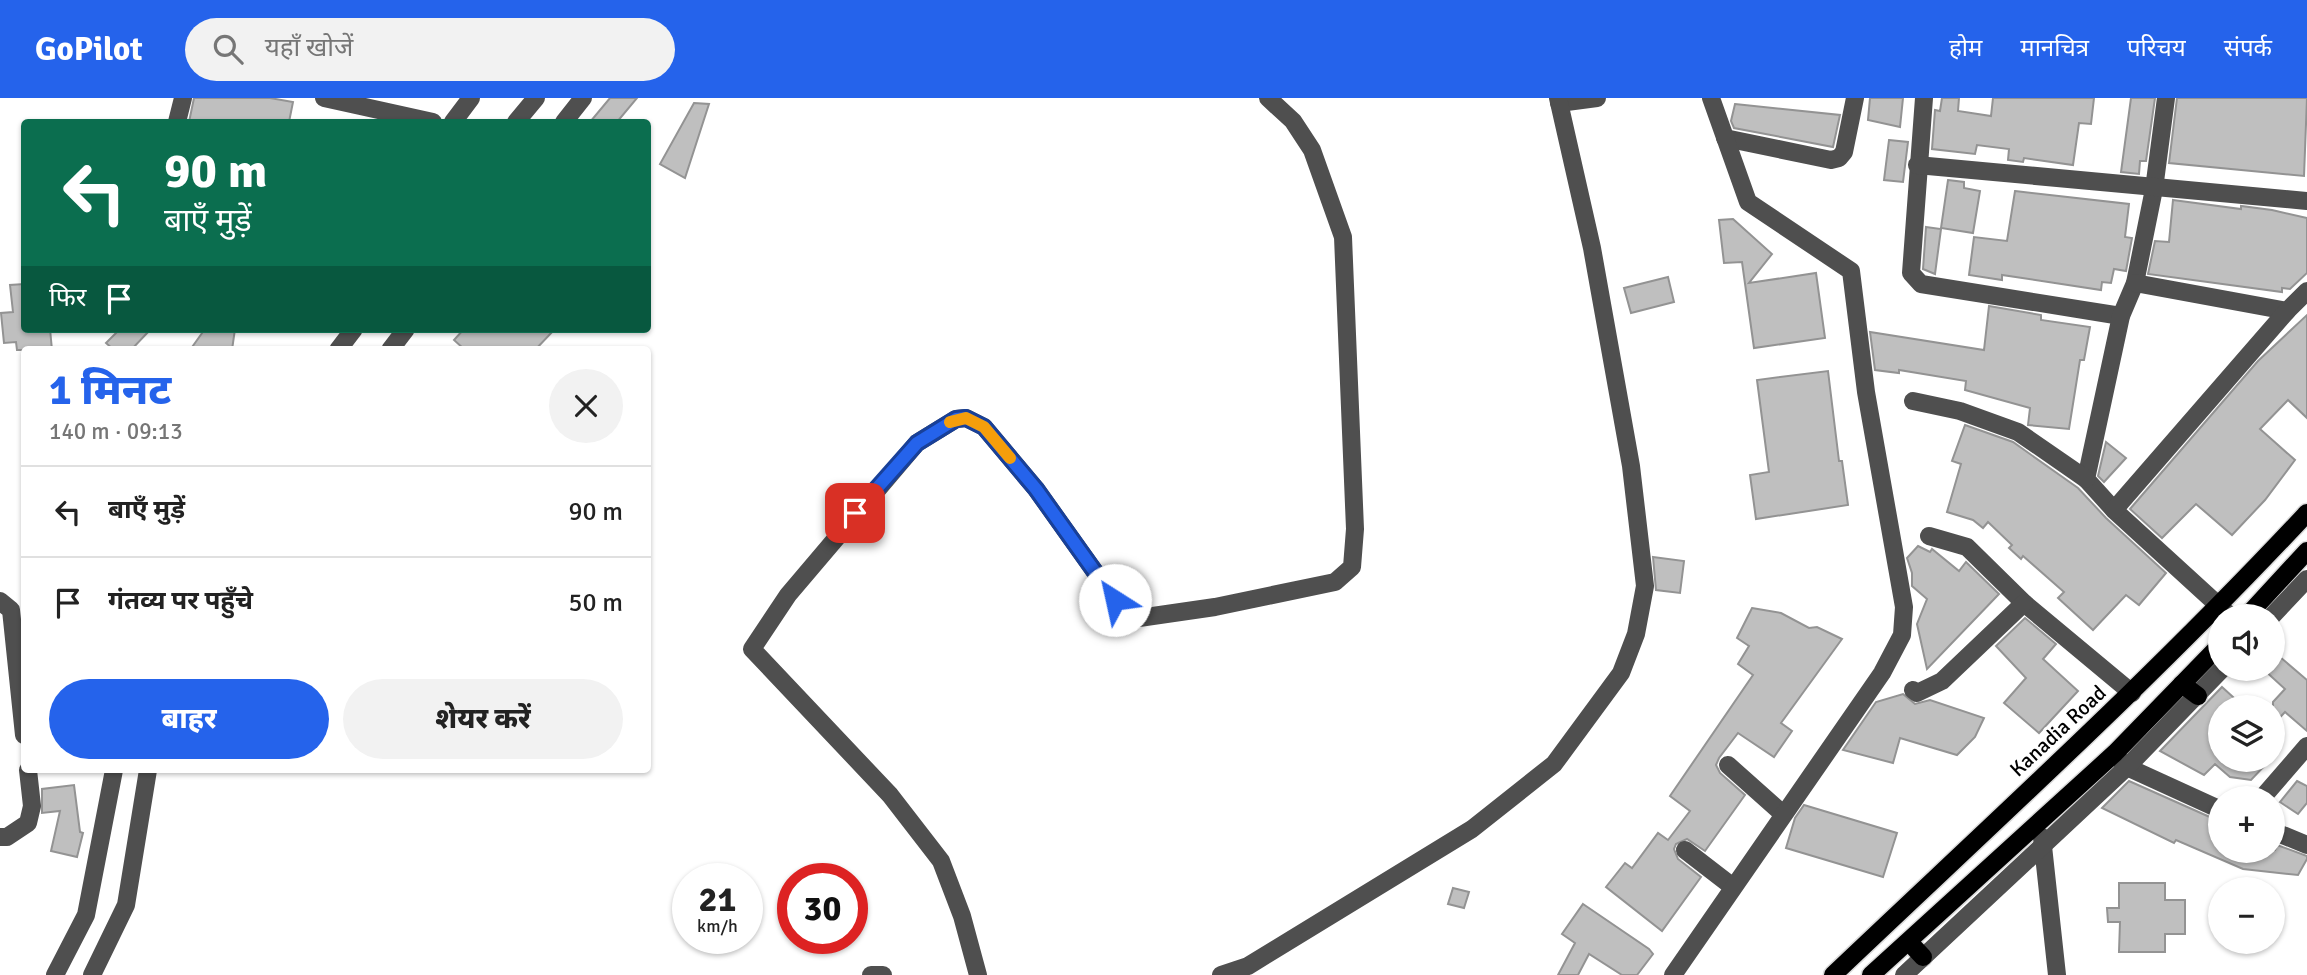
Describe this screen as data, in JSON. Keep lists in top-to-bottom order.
{
  "streets": {
    "main road": ["Kanadia Road"]
  },
  "page": {
    "header": "GoPilot",
    "search": "यहाँ खोजें",
    "nav": [
      "होम",
      "मानचित्र",
      "परिचय",
      "संपर्क"
    ],
    "turn": ["90 m", "बाएँ मुड़ें"],
    "then": "फिर",
    "heading": ["1 मिनट", "140 m · 09:13"],
    "list": [
      {
        "name": "बाएँ मुड़ें",
        "value": "90 m"
      },
      {
        "name": "गंतव्य पर पहुँचे",
        "value": "50 m"
      }
    ],
    "map_buttons": ["+", "−"],
    "buttons": ["बाहर", "शेयर करें"],
    "speed": "21 km/h",
    "limit": "30"
  }
}
